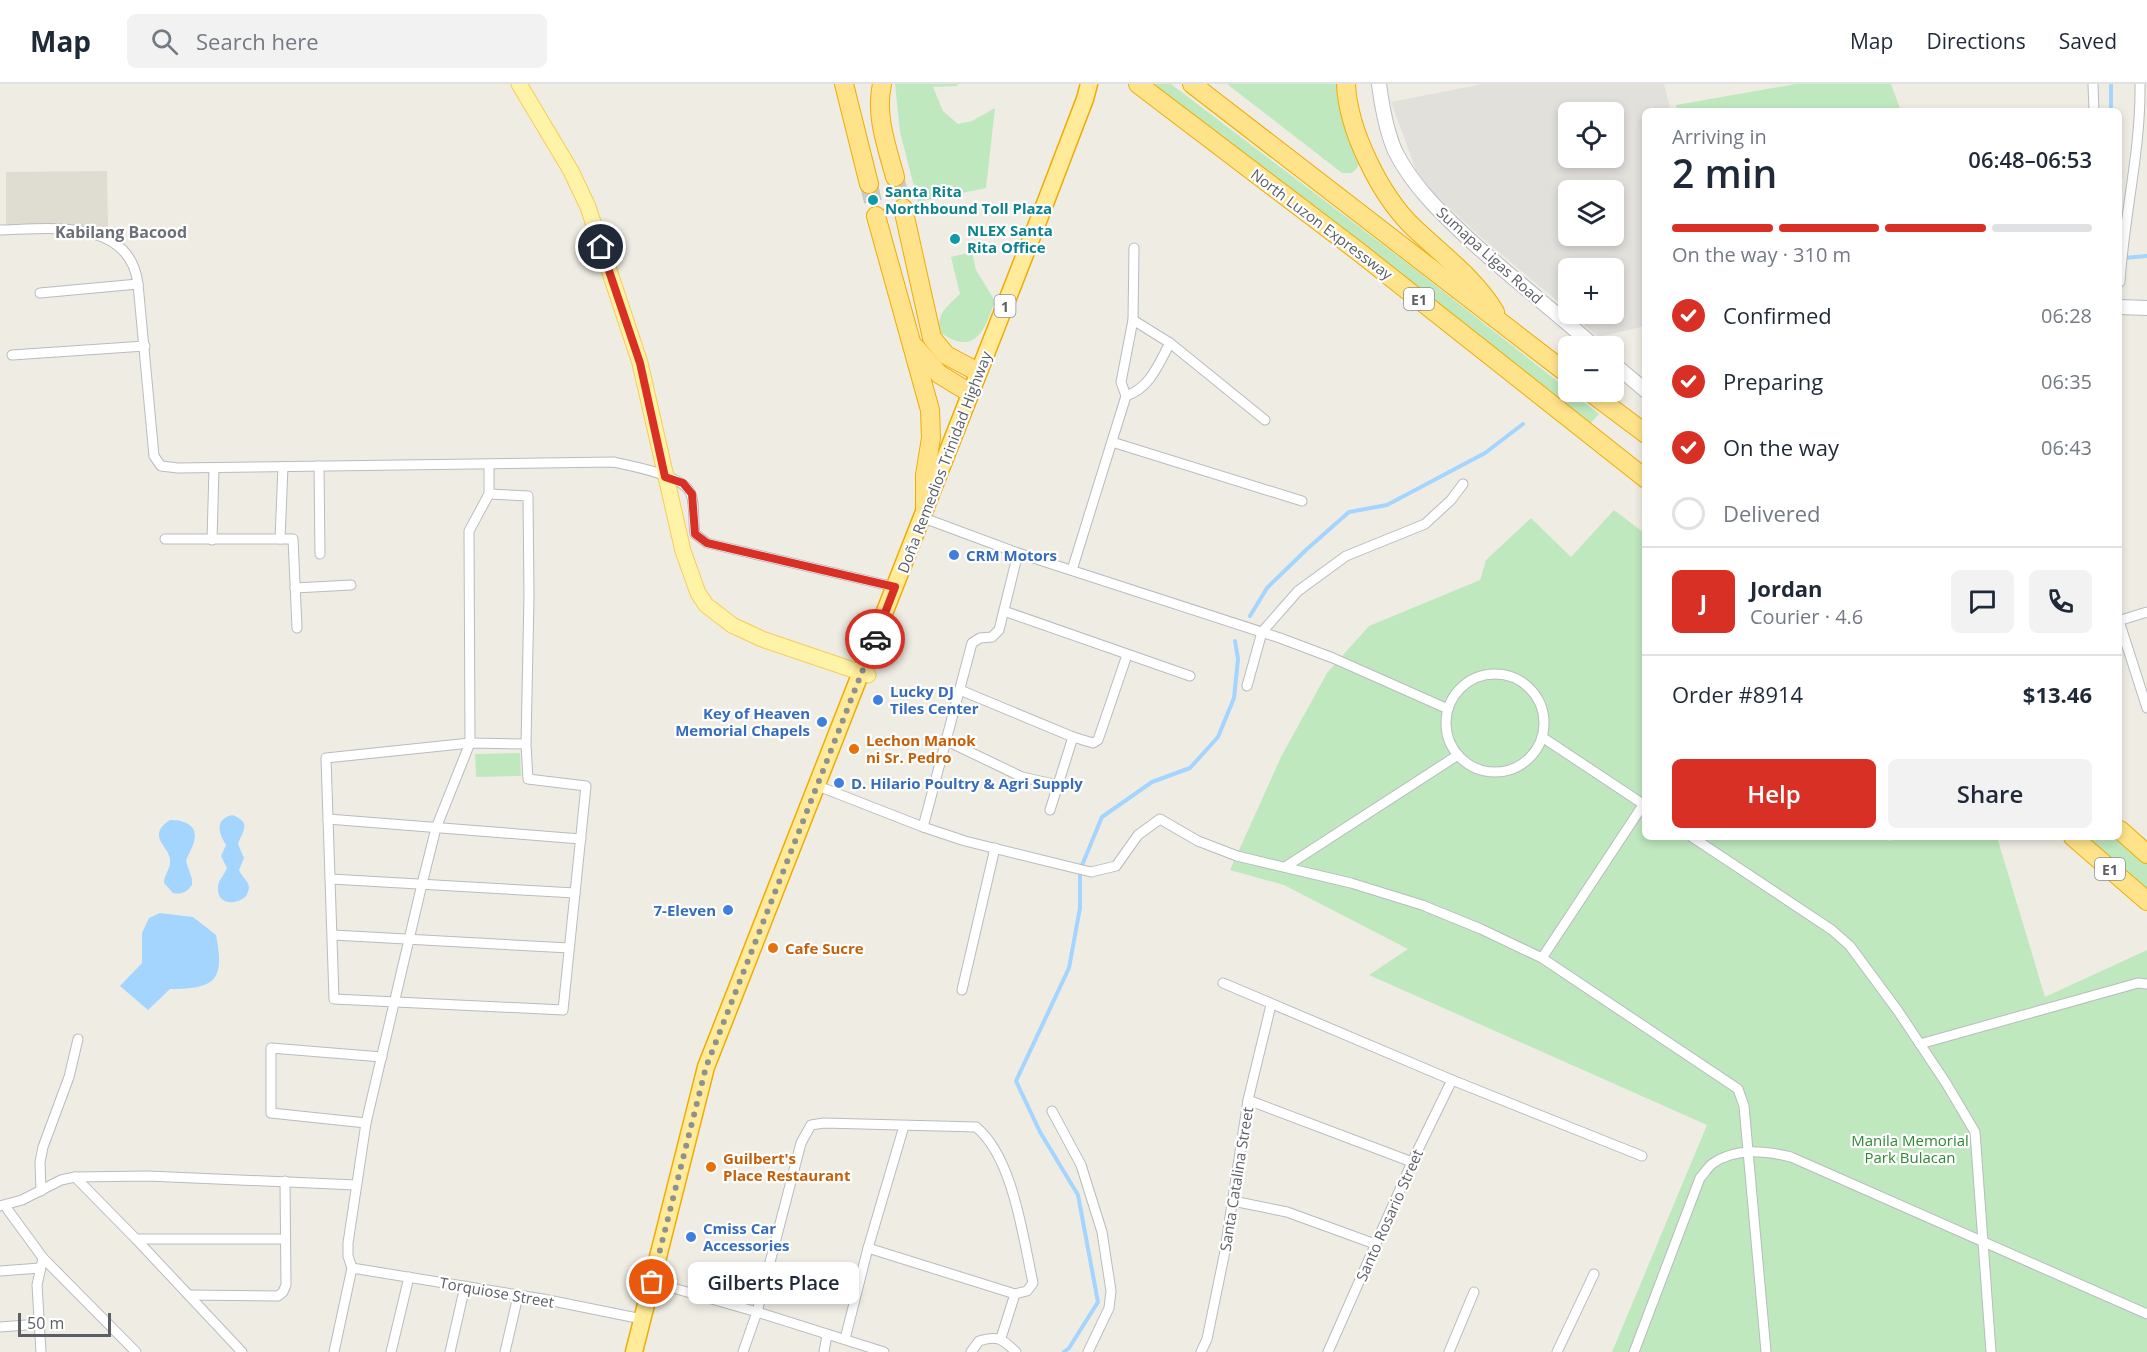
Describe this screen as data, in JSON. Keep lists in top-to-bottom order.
{
  "streets": {
    "highway": [
      "North Luzon Expressway",
      "E1",
      "1",
      "Doña Remedios Trinidad Highway"
    ],
    "main road": ["Sumapa Ligas Road"],
    "street": ["Santa Catalina Street", "Santo Rosario Street", "Torquiose Street"]
  },
  "crossings": [
    ["Doña Remedios Trinidad Highway", "Torquiose Street"]
  ],
  "districts": ["Kabilang Bacood"],
  "parks": ["Manila Memorial Park Bulacan"],
  "places": [
    "Santa Rita Northbound Toll Plaza",
    "NLEX Santa Rita Office",
    "CRM Motors",
    "Lucky DJ Tiles Center",
    "Key of Heaven Memorial Chapels",
    "Lechon Manok ni Sr. Pedro",
    "D. Hilario Poultry & Agri Supply",
    "7-Eleven",
    "Cafe Sucre",
    "Guilbert's Place Restaurant",
    "Cmiss Car Accessories",
    "Gilberts Place"
  ],
  "scale_bar": "50 m",
  "page": {
    "header": "Map",
    "search": "Search here",
    "nav": ["Map", "Directions", "Saved"],
    "map_buttons": ["+", "−"],
    "heading": ["2 min", "Arriving in", "06:48–06:53"],
    "panel": [
      "Jordan",
      "Courier · 4.6",
      "Order #8914",
      "$13.46"
    ],
    "bar": "On the way · 310 m",
    "list": [
      ["Confirmed", "06:28"],
      ["Preparing", "06:35"],
      ["On the way", "06:43"],
      "Delivered"
    ],
    "round": "J",
    "buttons": ["Help", "Share"],
    "bubble": "Gilberts Place",
    "scale": "50 m"
  }
}
